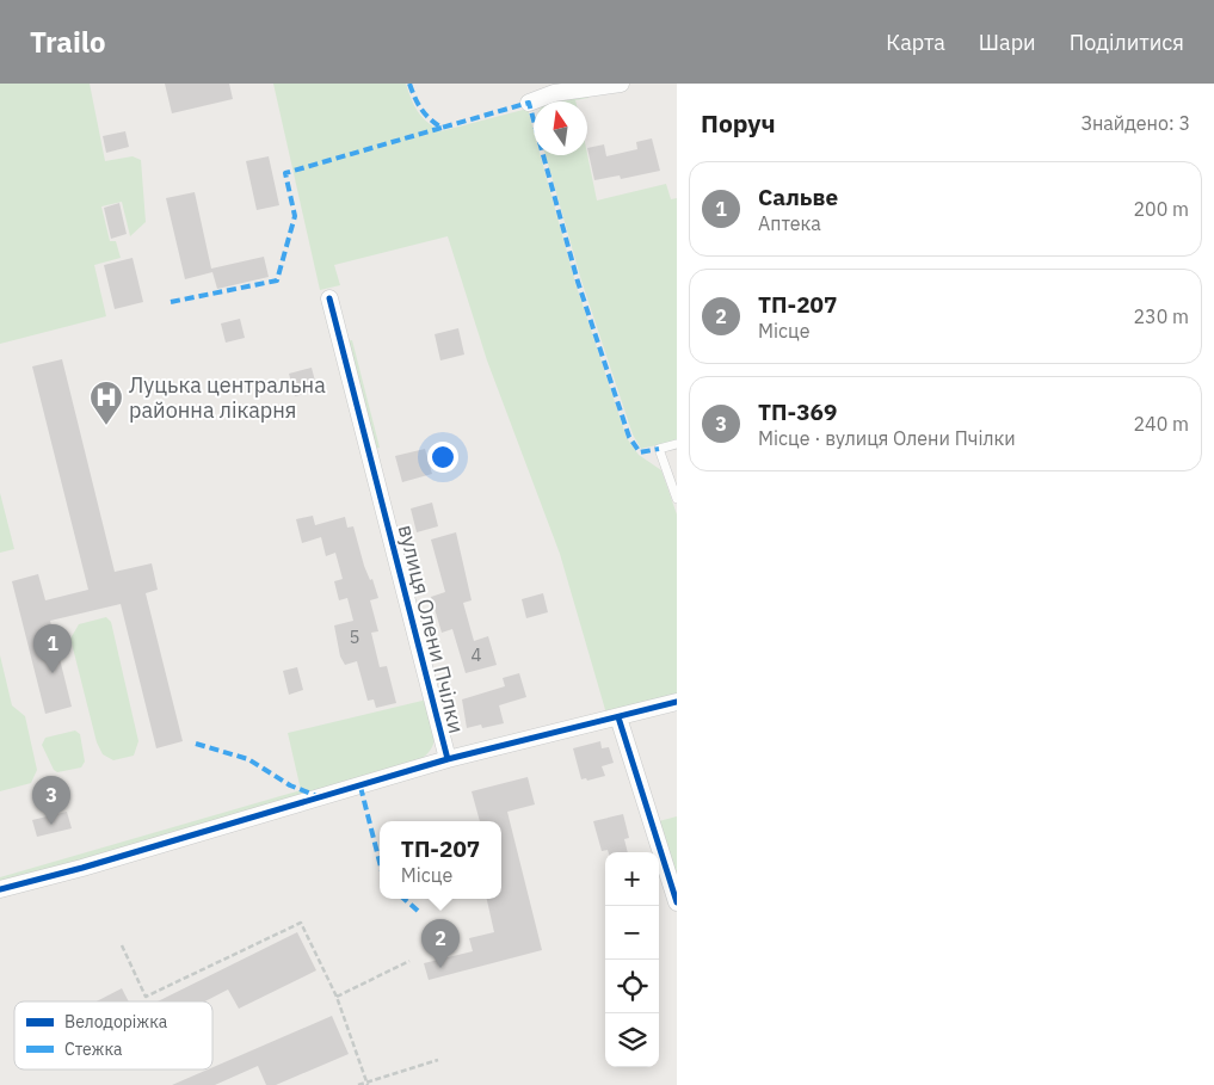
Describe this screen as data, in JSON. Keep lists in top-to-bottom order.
{
  "streets": {
    "street": ["вулиця Олени Пчілки"]
  },
  "places": {
    "hospital": ["Луцька центральна районна лікарня"]
  },
  "house_numbers": ["5", "4"],
  "legend": ["Велодоріжка", "Стежка"],
  "north": "top",
  "page": {
    "header": "Trailo",
    "nav": ["Карта", "Шари", "Поділитися"],
    "heading": ["Поруч", "Знайдено: 3"],
    "list": [
      {
        "mark": "1",
        "name": "Сальве",
        "note": "Аптека",
        "value": "200 m"
      },
      {
        "mark": "2",
        "name": "ТП-207",
        "note": "Місце",
        "value": "230 m"
      },
      {
        "mark": "3",
        "name": "ТП-369",
        "note": "Місце · вулиця Олени Пчілки",
        "value": "240 m"
      }
    ],
    "pins": ["1", "3", "2"],
    "popup": ["ТП-207", "Місце"],
    "map_buttons": ["+", "−"]
  }
}
